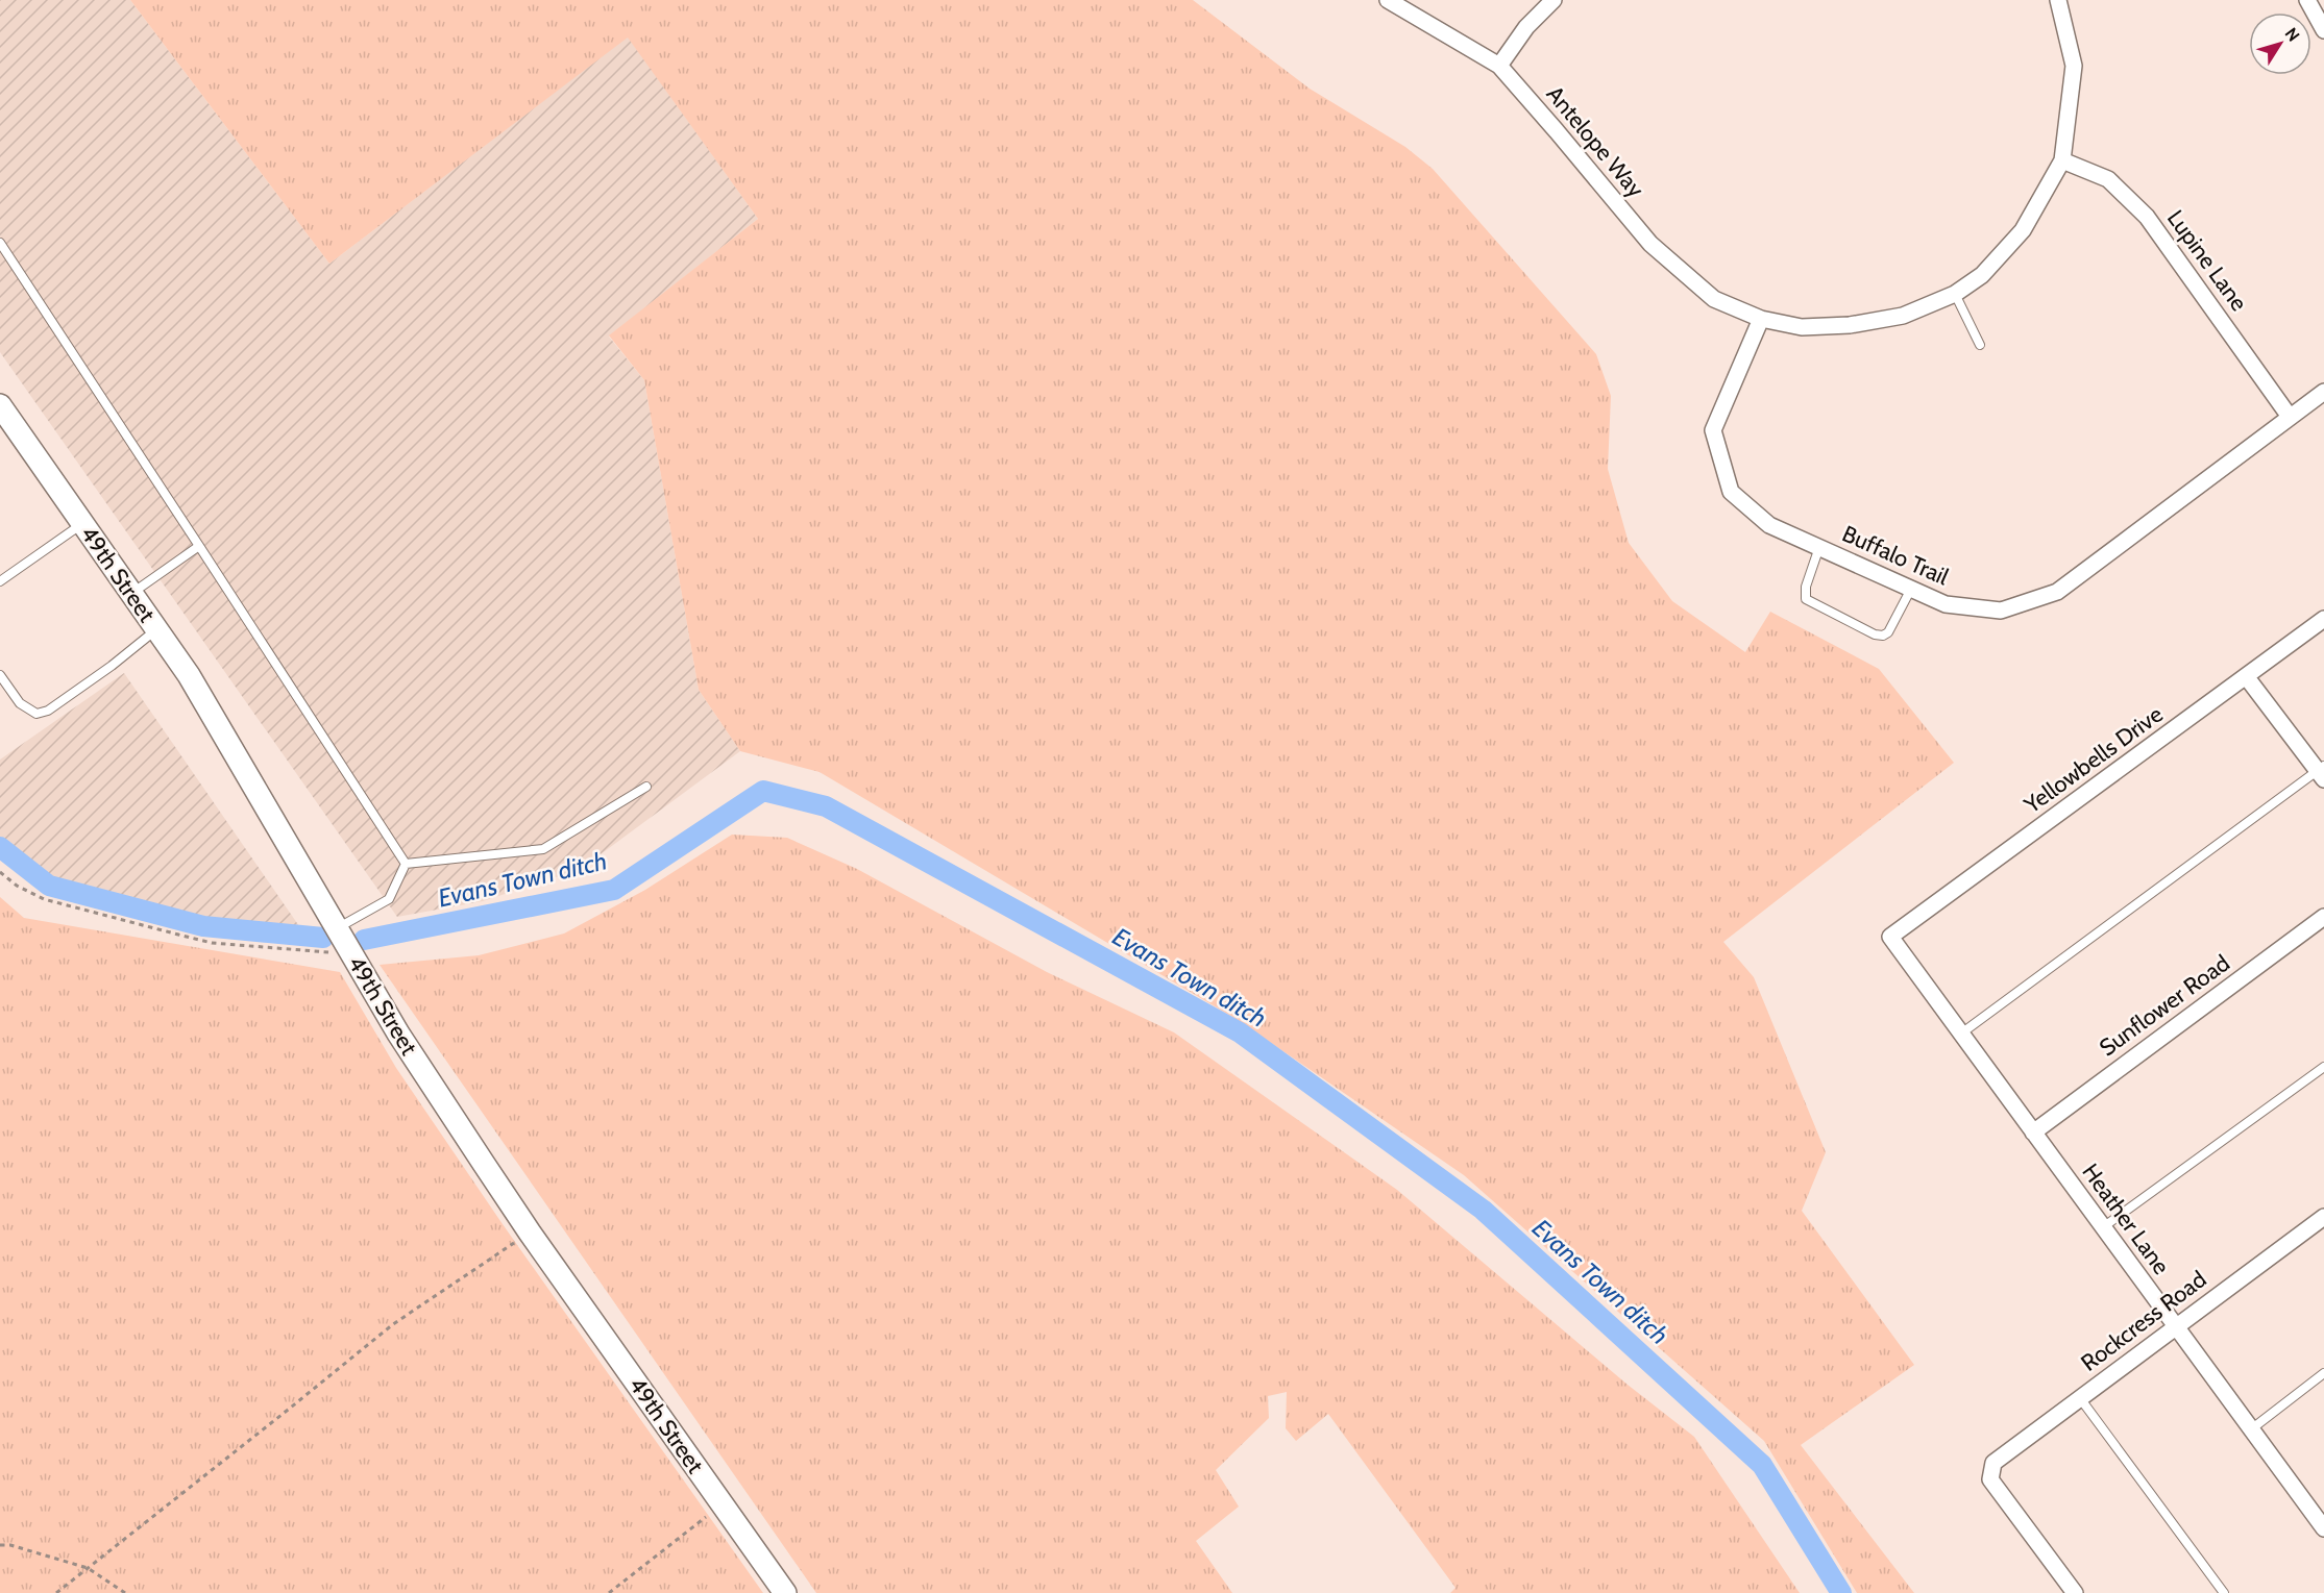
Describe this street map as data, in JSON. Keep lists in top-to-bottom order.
{
  "streets": {
    "street": [
      "Antelope Way",
      "Lupine Lane",
      "Buffalo Trail",
      "49th Street",
      "Yellowbells Drive",
      "Sunflower Road",
      "Heather Lane",
      "Rockcress Road"
    ]
  },
  "crossings": [
    ["Antelope Way", "Lupine Lane"],
    ["Antelope Way", "Buffalo Trail"],
    ["Lupine Lane", "Buffalo Trail"],
    ["Yellowbells Drive", "Heather Lane"],
    ["Sunflower Road", "Heather Lane"],
    ["Heather Lane", "Rockcress Road"]
  ],
  "water": ["Evans Town ditch"],
  "north": "top right"
}
